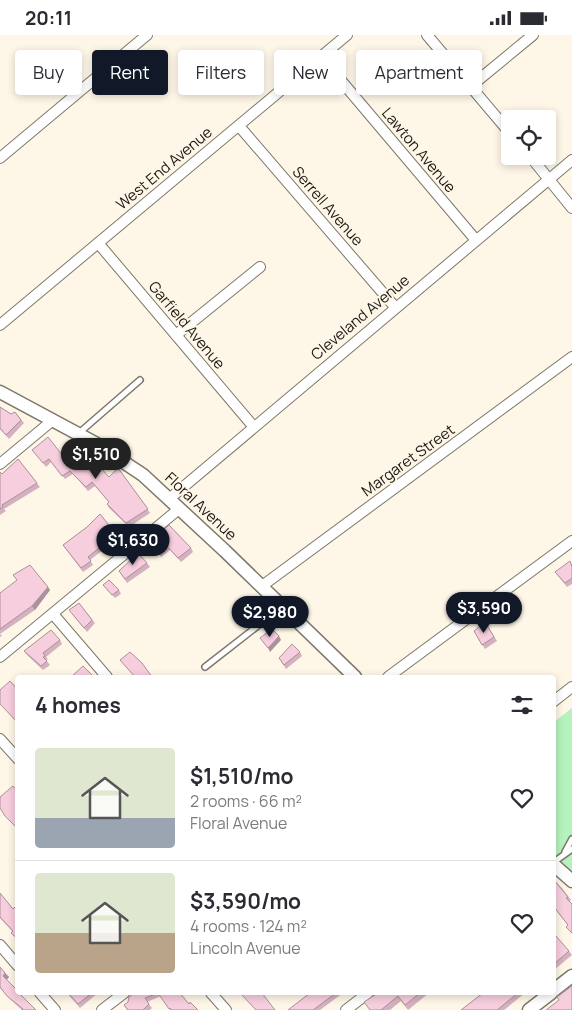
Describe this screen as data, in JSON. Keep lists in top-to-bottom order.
{
  "streets": {
    "street": [
      "Lawton Avenue",
      "West End Avenue",
      "Serrell Avenue",
      "Cleveland Avenue",
      "Garfield Avenue",
      "Margaret Street",
      "Floral Avenue"
    ]
  },
  "crossings": [
    ["Lawton Avenue", "Cleveland Avenue"],
    ["West End Avenue", "Serrell Avenue"],
    ["West End Avenue", "Garfield Avenue"],
    ["Serrell Avenue", "Cleveland Avenue"],
    ["Cleveland Avenue", "Garfield Avenue"],
    ["Cleveland Avenue", "Floral Avenue"],
    ["Margaret Street", "Floral Avenue"]
  ],
  "page": {
    "status": "20:11",
    "chip": [
      "Buy",
      "Rent",
      "Filters",
      "New",
      "Apartment"
    ],
    "price": [
      "$1,510",
      "$1,630",
      "$3,590",
      "$2,980"
    ],
    "heading": "4 homes",
    "list": [
      {
        "name": "$1,510/mo",
        "note": "2 rooms · 66 m² · Floral Avenue"
      },
      {
        "name": "$3,590/mo",
        "note": "4 rooms · 124 m² · Lincoln Avenue"
      }
    ]
  }
}
